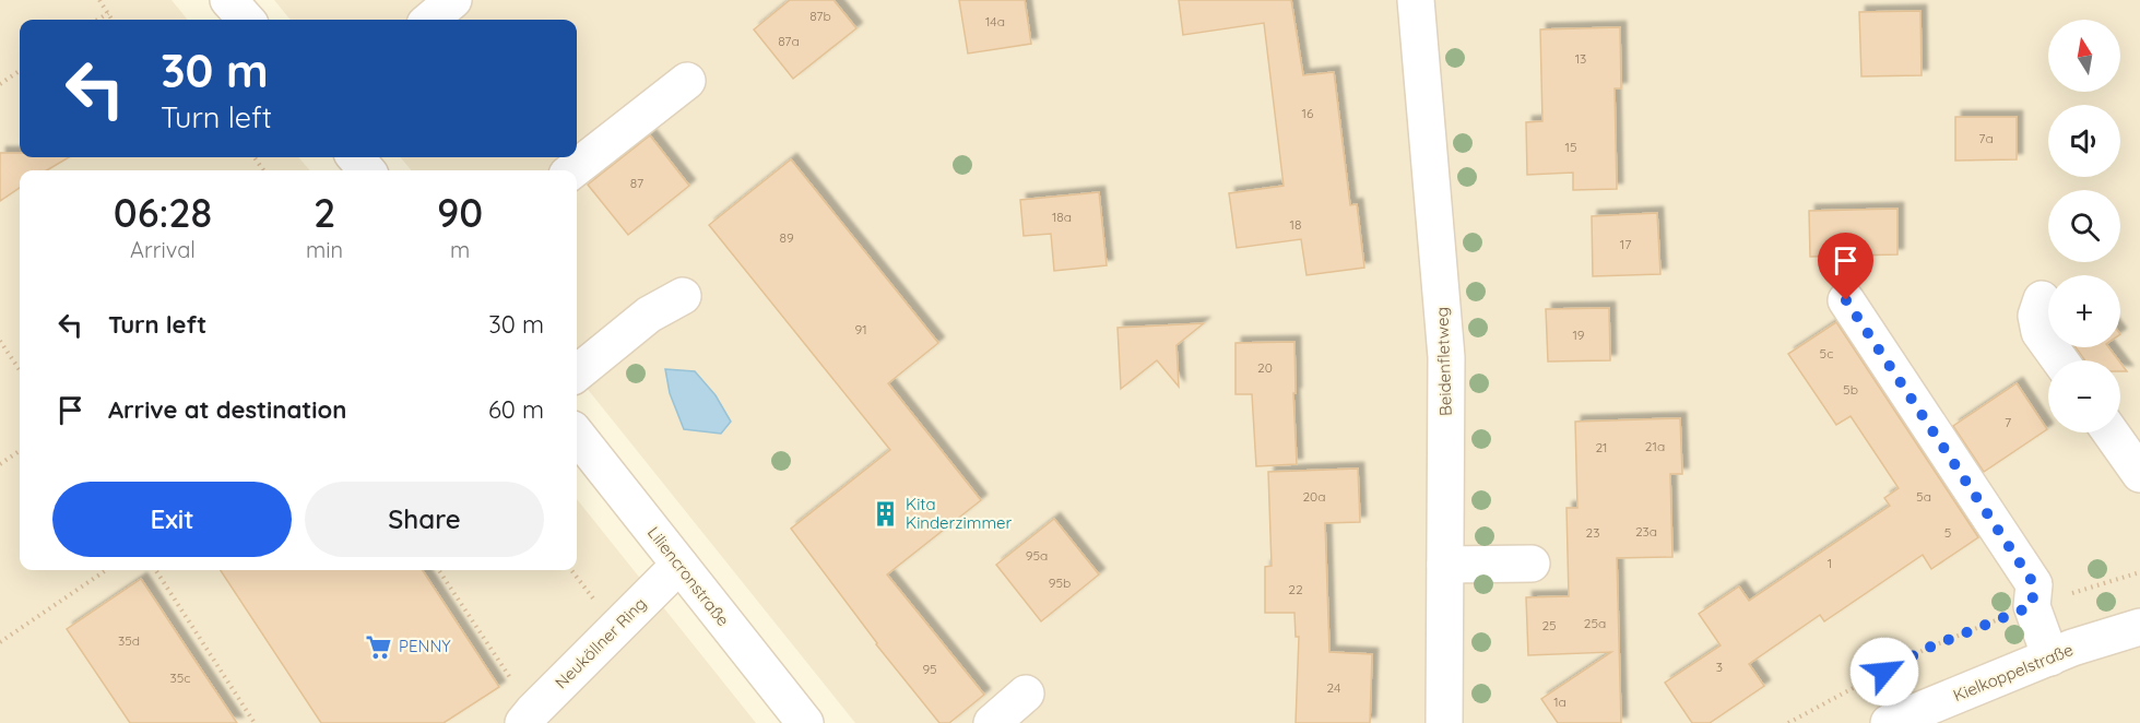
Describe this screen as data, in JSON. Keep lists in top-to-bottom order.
{
  "streets": {
    "street": [
      "Beidenfletweg",
      "Liliencronstraße",
      "Neuköllner Ring",
      "Kielkoppelstraße"
    ]
  },
  "crossings": [
    ["Liliencronstraße", "Neuköllner Ring"]
  ],
  "places": {
    "building": ["Kita Kinderzimmer"],
    "supermarket": ["PENNY"]
  },
  "house_numbers": [
    "87b",
    "14a",
    "87a",
    "13",
    "16",
    "7a",
    "15",
    "87",
    "18a",
    "18",
    "89",
    "17",
    "91",
    "19",
    "5c",
    "20",
    "5b",
    "7",
    "21a",
    "21",
    "20a",
    "5a",
    "23a",
    "23",
    "5",
    "95a",
    "1",
    "95b",
    "22",
    "25a",
    "25",
    "35d",
    "3",
    "95",
    "35c",
    "24",
    "1a"
  ],
  "north": "top",
  "page": {
    "map_buttons": ["+", "−"],
    "turn": ["30 m", "Turn left"],
    "eta": [
      "06:28",
      "Arrival",
      "2",
      "min",
      "90",
      "m"
    ],
    "list": [
      {
        "name": "Turn left",
        "value": "30 m"
      },
      {
        "name": "Arrive at destination",
        "value": "60 m"
      }
    ],
    "buttons": ["Exit", "Share"]
  }
}
